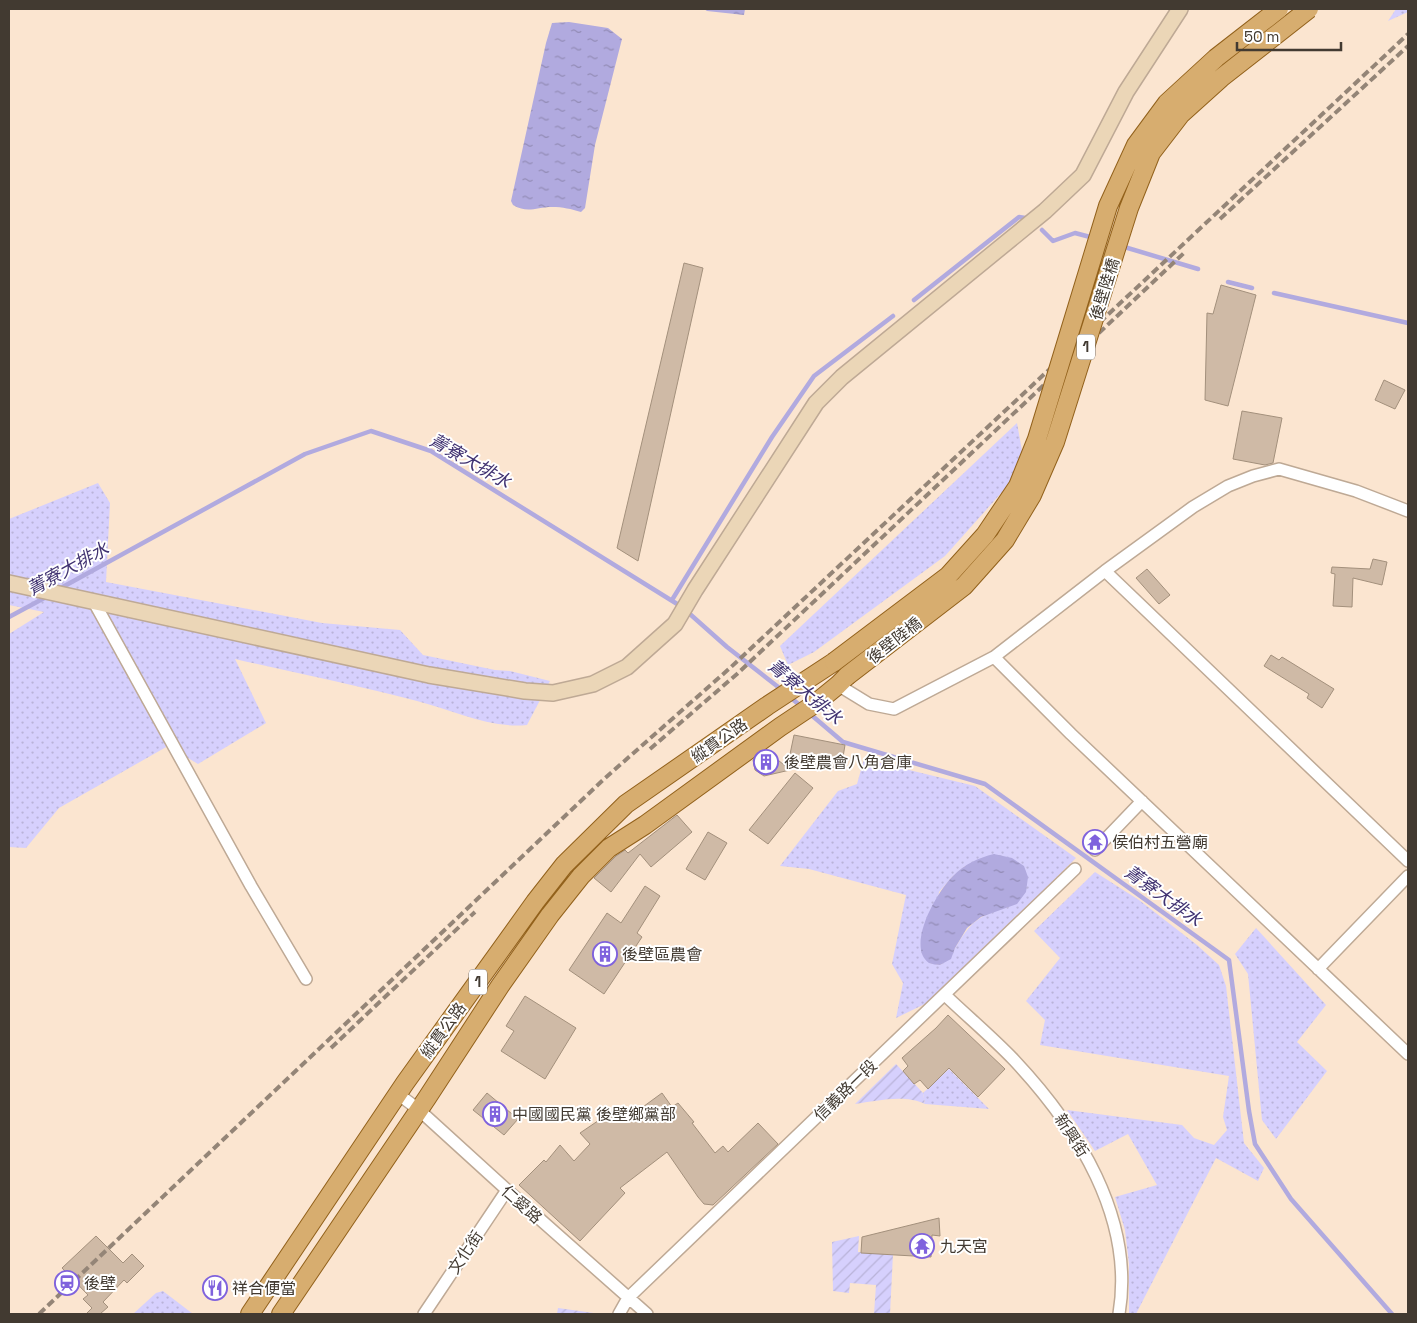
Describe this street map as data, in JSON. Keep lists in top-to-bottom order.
{
  "streets": {
    "main road": ["後壁陸橋", "1", "縱貫公路"],
    "street": [
      "信義路一段",
      "新興街",
      "仁愛路",
      "文化街"
    ]
  },
  "crossings": [
    ["後壁陸橋", "縱貫公路"],
    ["縱貫公路", "仁愛路"],
    ["信義路一段", "新興街"],
    ["信義路一段", "仁愛路"],
    ["仁愛路", "文化街"]
  ],
  "water": ["菁寮大排水"],
  "places": {
    "building": ["後壁農會八角倉庫", "後壁區農會", "中國國民黨 後壁鄉黨部"],
    "temple": ["侯伯村五營廟", "九天宮"],
    "station": ["後壁"],
    "restaurant": ["祥合便當"]
  },
  "scale_bar": "50 m"
}
